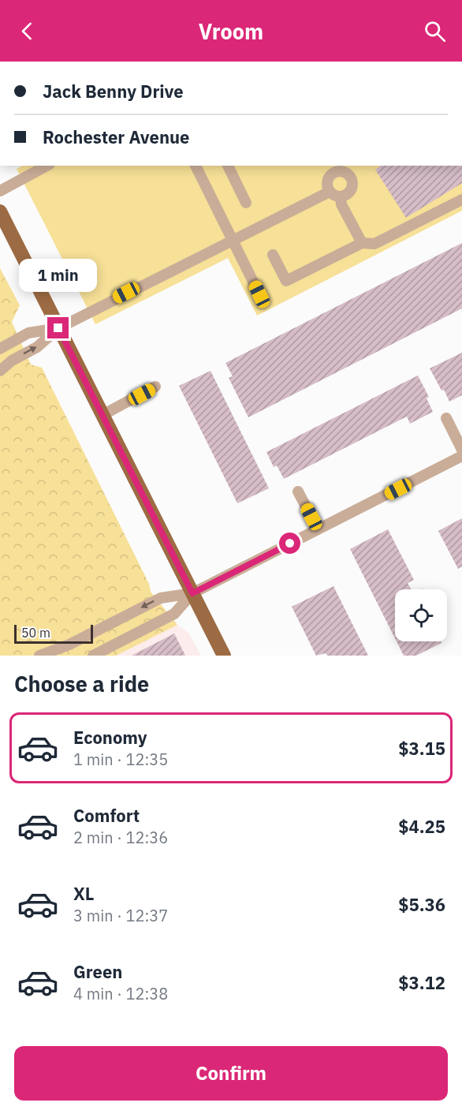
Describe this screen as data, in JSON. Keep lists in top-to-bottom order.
{
  "scale_bar": "50 m",
  "page": {
    "header": "Vroom",
    "banner": ["Jack Benny Drive", "Rochester Avenue"],
    "bubble": "1 min",
    "scale": "50 m",
    "heading": "Choose a ride",
    "list": [
      {
        "name": "Economy",
        "note": "1 min · 12:35",
        "value": "$3.15"
      },
      {
        "name": "Comfort",
        "note": "2 min · 12:36",
        "value": "$4.25"
      },
      {
        "name": "XL",
        "note": "3 min · 12:37",
        "value": "$5.36"
      },
      {
        "name": "Green",
        "note": "4 min · 12:38",
        "value": "$3.12"
      }
    ],
    "buttons": "Confirm"
  }
}
